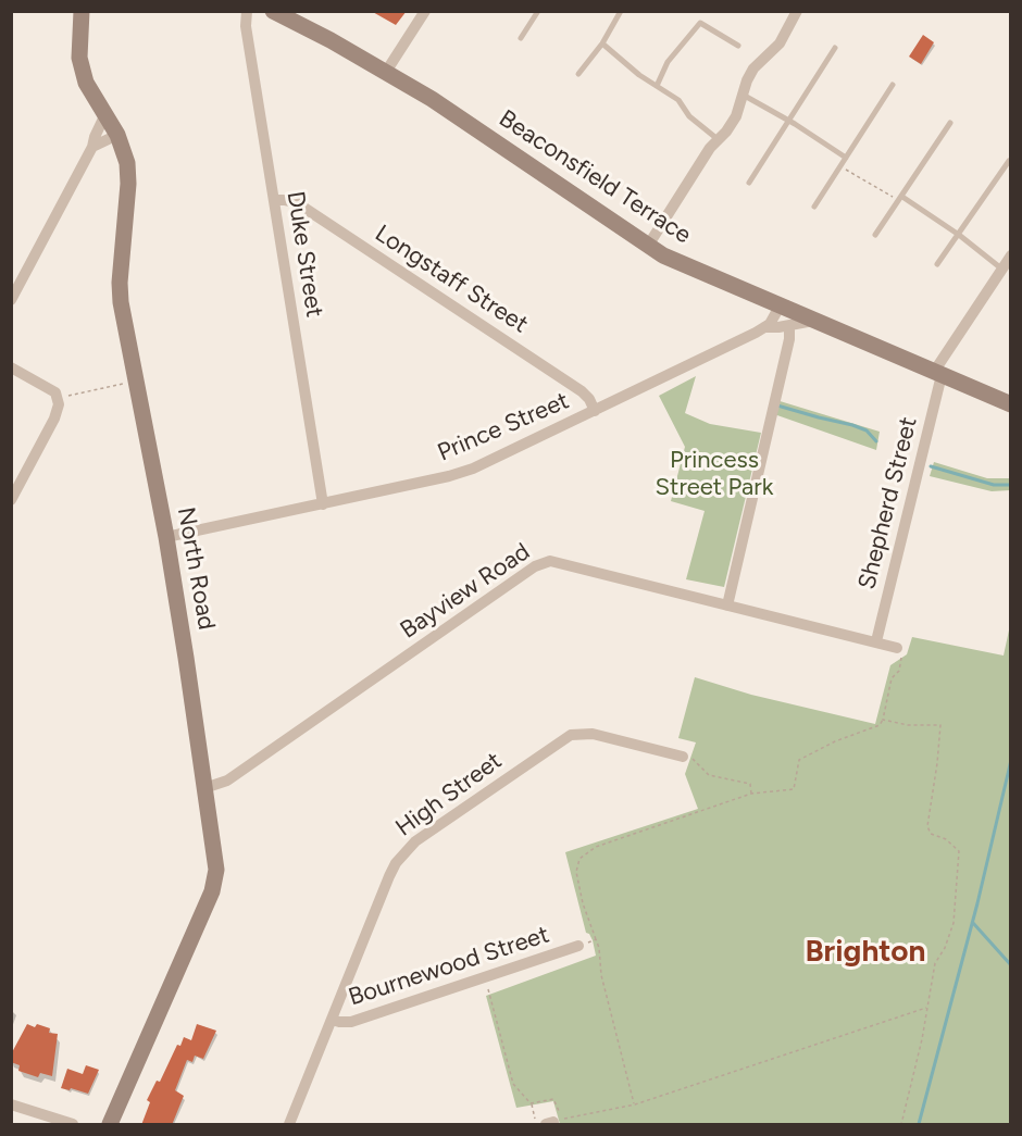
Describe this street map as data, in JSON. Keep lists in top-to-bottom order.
{
  "streets": {
    "street": [
      "Beaconsfield Terrace",
      "Duke Street",
      "Longstaff Street",
      "Prince Street",
      "Shepherd Street",
      "North Road",
      "Bayview Road",
      "High Street",
      "Bournewood Street"
    ]
  },
  "crossings": [
    ["Beaconsfield Terrace", "Prince Street"],
    ["Beaconsfield Terrace", "Shepherd Street"],
    ["Duke Street", "Longstaff Street"],
    ["Duke Street", "Prince Street"],
    ["Longstaff Street", "Prince Street"],
    ["Prince Street", "North Road"],
    ["Shepherd Street", "Bayview Road"],
    ["North Road", "Bayview Road"],
    ["High Street", "Bournewood Street"]
  ],
  "districts": ["Brighton"],
  "parks": ["Princess Street Park"]
}
